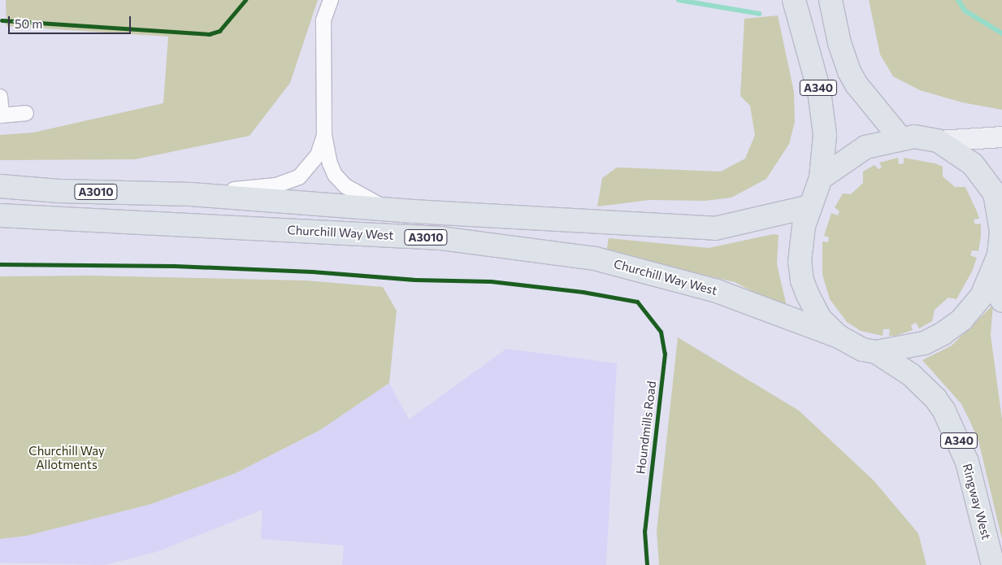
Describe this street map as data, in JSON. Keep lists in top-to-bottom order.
{
  "streets": {
    "main road": [
      "A340",
      "A3010",
      "Churchill Way West",
      "Ringway West"
    ],
    "cycle path": ["Houndmills Road"]
  },
  "parks": ["Churchill Way Allotments"],
  "scale_bar": "50 m"
}
